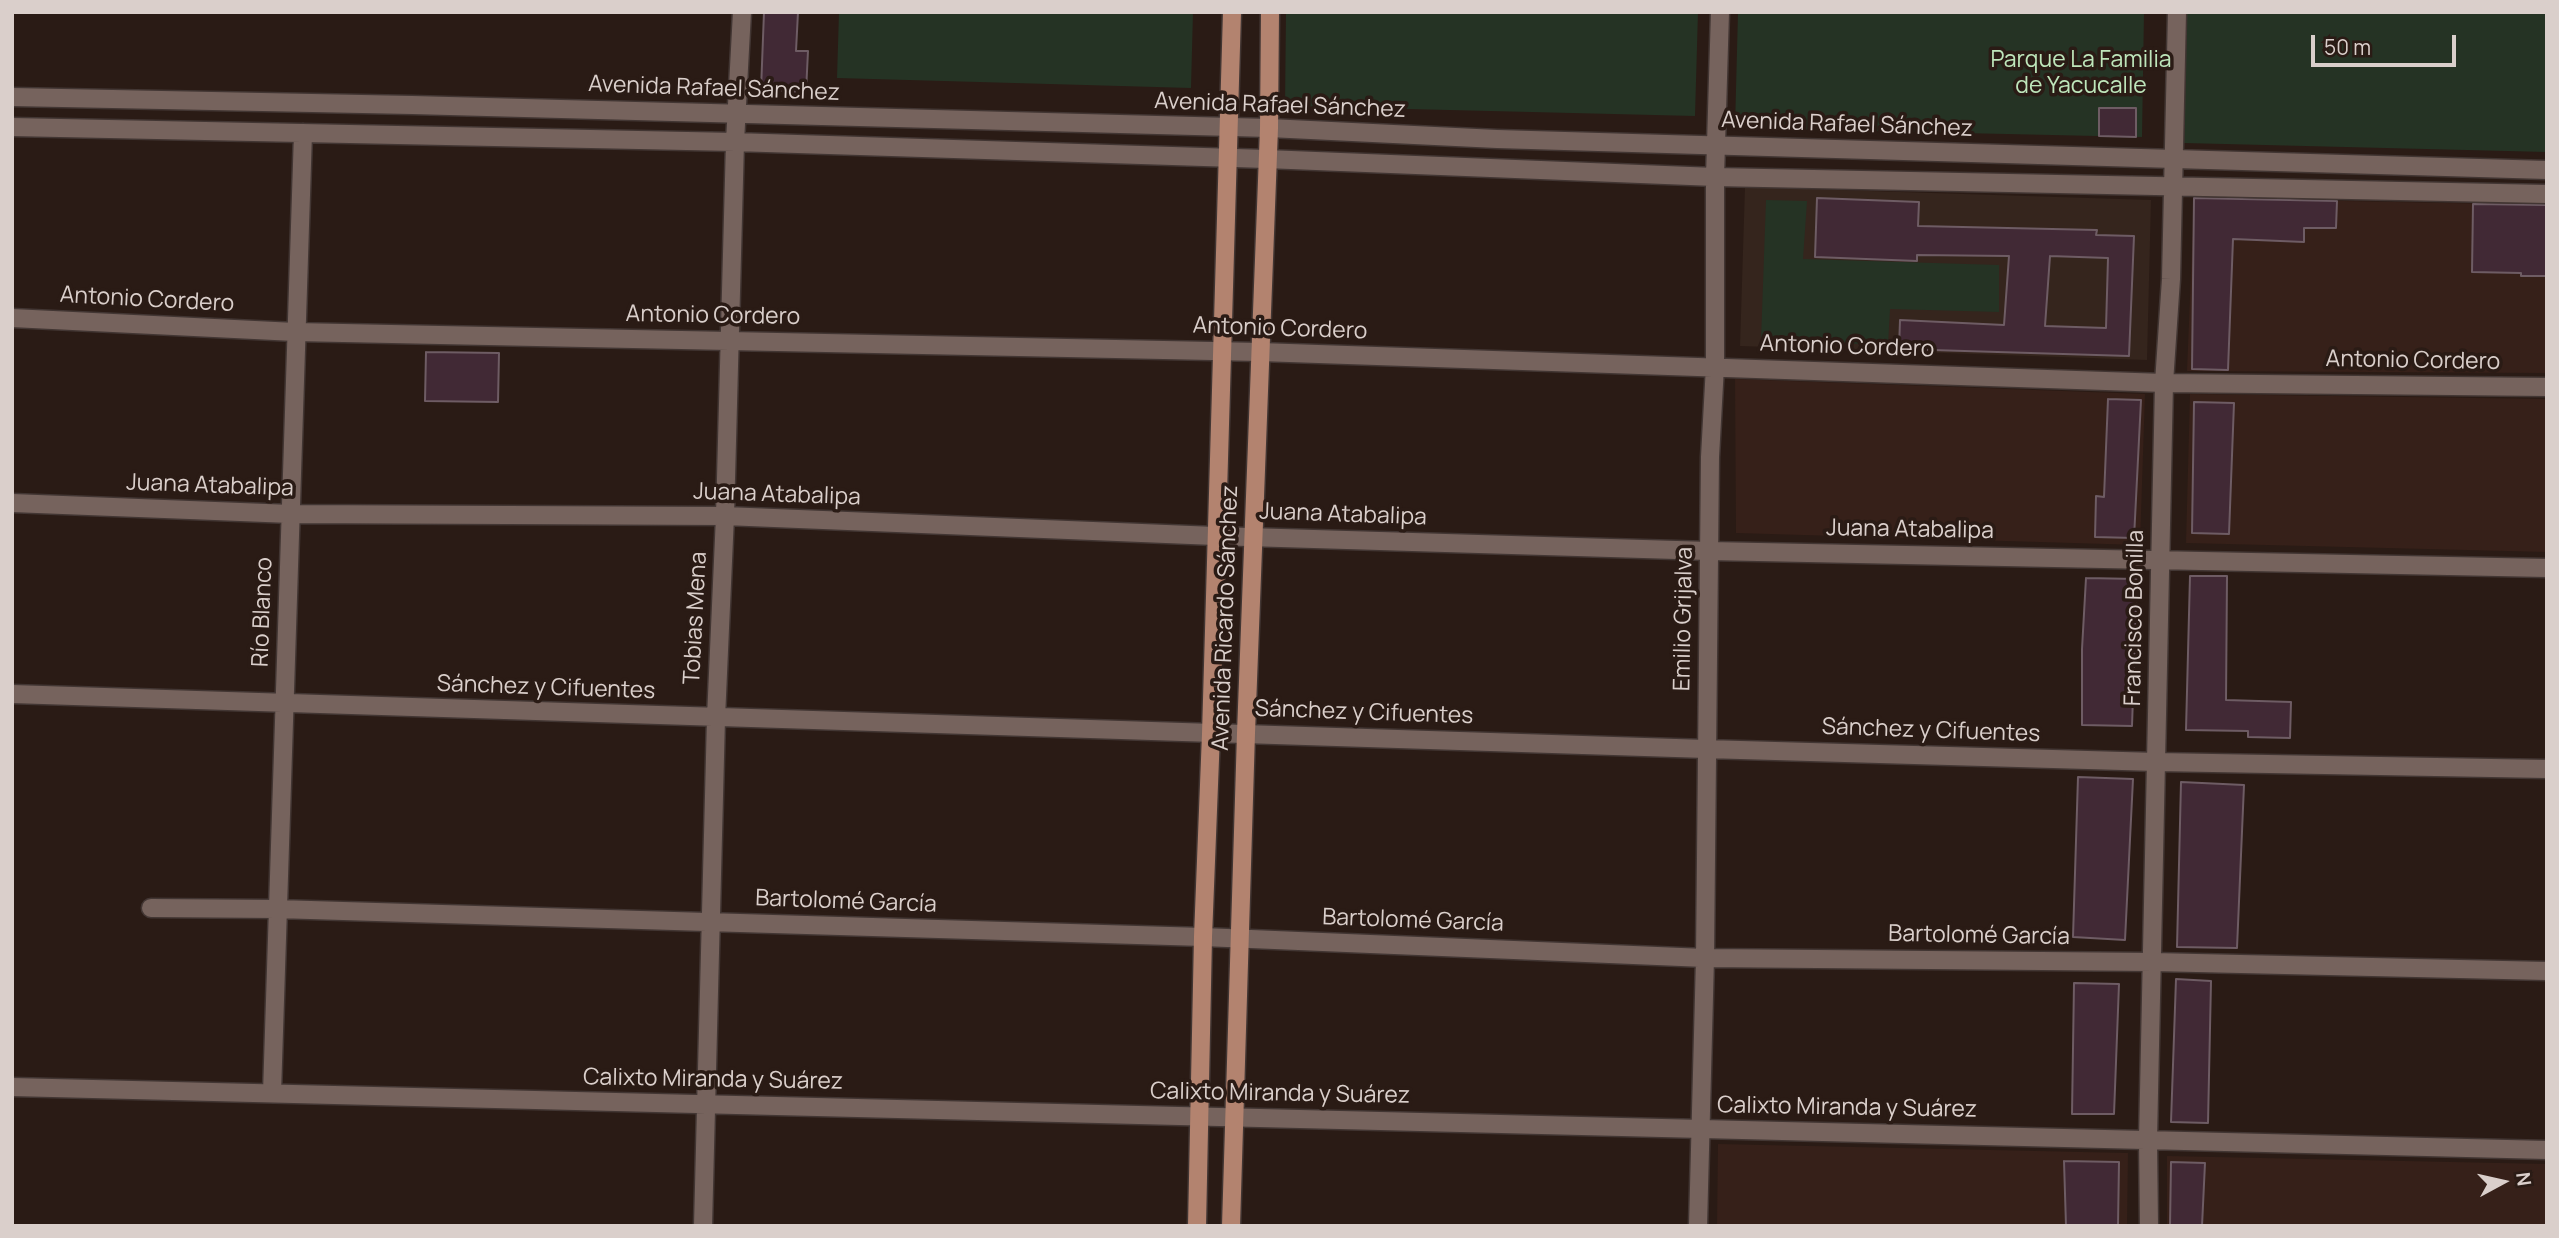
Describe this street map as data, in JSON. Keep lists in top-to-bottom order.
{
  "streets": {
    "main road": ["Avenida Ricardo Sánchez"],
    "street": [
      "Avenida Rafael Sánchez",
      "Antonio Cordero",
      "Juana Atabalipa",
      "Río Blanco",
      "Tobias Mena",
      "Francisco Bonilla",
      "Emilio Grijalva",
      "Sánchez y Cifuentes",
      "Bartolomé García",
      "Calixto Miranda y Suárez"
    ]
  },
  "crossings": [
    ["Avenida Rafael Sánchez", "Tobias Mena"],
    ["Avenida Rafael Sánchez", "Avenida Ricardo Sánchez"],
    ["Avenida Rafael Sánchez", "Francisco Bonilla"],
    ["Avenida Rafael Sánchez", "Emilio Grijalva"],
    ["Antonio Cordero", "Río Blanco"],
    ["Antonio Cordero", "Tobias Mena"],
    ["Antonio Cordero", "Avenida Ricardo Sánchez"],
    ["Antonio Cordero", "Francisco Bonilla"],
    ["Antonio Cordero", "Emilio Grijalva"],
    ["Juana Atabalipa", "Río Blanco"],
    ["Juana Atabalipa", "Tobias Mena"],
    ["Juana Atabalipa", "Avenida Ricardo Sánchez"],
    ["Juana Atabalipa", "Francisco Bonilla"],
    ["Juana Atabalipa", "Emilio Grijalva"],
    ["Río Blanco", "Sánchez y Cifuentes"],
    ["Río Blanco", "Bartolomé García"],
    ["Río Blanco", "Calixto Miranda y Suárez"],
    ["Tobias Mena", "Sánchez y Cifuentes"],
    ["Tobias Mena", "Bartolomé García"],
    ["Tobias Mena", "Calixto Miranda y Suárez"],
    ["Avenida Ricardo Sánchez", "Sánchez y Cifuentes"],
    ["Avenida Ricardo Sánchez", "Bartolomé García"],
    ["Avenida Ricardo Sánchez", "Calixto Miranda y Suárez"],
    ["Francisco Bonilla", "Sánchez y Cifuentes"],
    ["Francisco Bonilla", "Bartolomé García"],
    ["Francisco Bonilla", "Calixto Miranda y Suárez"],
    ["Emilio Grijalva", "Sánchez y Cifuentes"],
    ["Emilio Grijalva", "Bartolomé García"],
    ["Emilio Grijalva", "Calixto Miranda y Suárez"]
  ],
  "parks": ["Parque La Familia de Yacucalle"],
  "scale_bar": "50 m",
  "north": "right"
}
